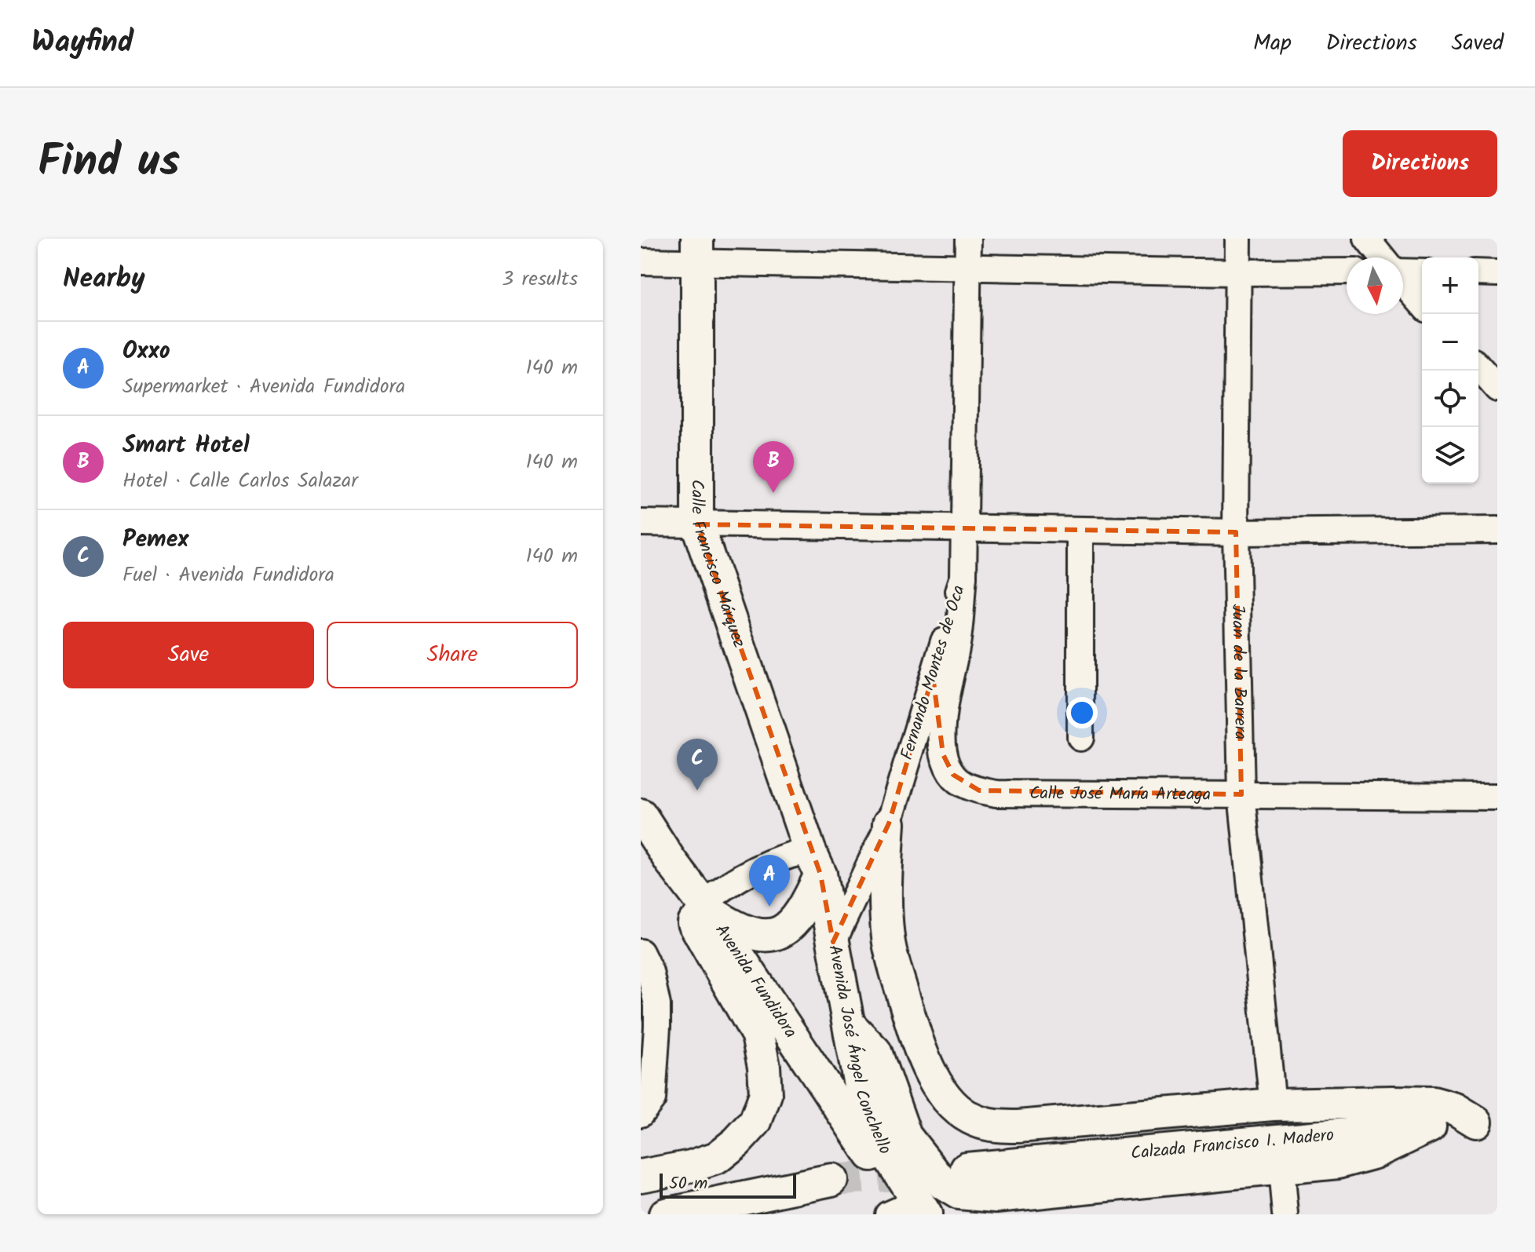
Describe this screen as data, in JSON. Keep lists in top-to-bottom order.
{
  "streets": {
    "main road": [
      "Calle Francisco Márquez",
      "Avenida Fundidora",
      "Avenida José Ángel Conchello",
      "Calzada Francisco I. Madero"
    ],
    "street": ["Juan de la Barrera", "Fernando Montes de Oca", "Calle José María Arteaga"]
  },
  "crossings": [
    ["Calle Francisco Márquez", "Avenida José Ángel Conchello"],
    ["Juan de la Barrera", "Calle José María Arteaga"],
    ["Fernando Montes de Oca", "Calle José María Arteaga"],
    ["Fernando Montes de Oca", "Avenida José Ángel Conchello"],
    ["Avenida Fundidora", "Avenida José Ángel Conchello"]
  ],
  "scale_bar": "50 m",
  "north": "bottom",
  "page": {
    "header": "Wayfind",
    "nav": ["Map", "Directions", "Saved"],
    "title": "Find us",
    "buttons": [
      "Directions",
      ["Save", "Share"]
    ],
    "heading": ["Nearby", "3 results"],
    "map_buttons": ["+", "−"],
    "list": [
      {
        "mark": "A",
        "name": "Oxxo",
        "note": "Supermarket · Avenida Fundidora",
        "value": "140 m"
      },
      {
        "mark": "B",
        "name": "Smart Hotel",
        "note": "Hotel · Calle Carlos Salazar",
        "value": "140 m"
      },
      {
        "mark": "C",
        "name": "Pemex",
        "note": "Fuel · Avenida Fundidora",
        "value": "140 m"
      }
    ],
    "pins": ["B", "C", "A"],
    "scale": "50 m"
  }
}
